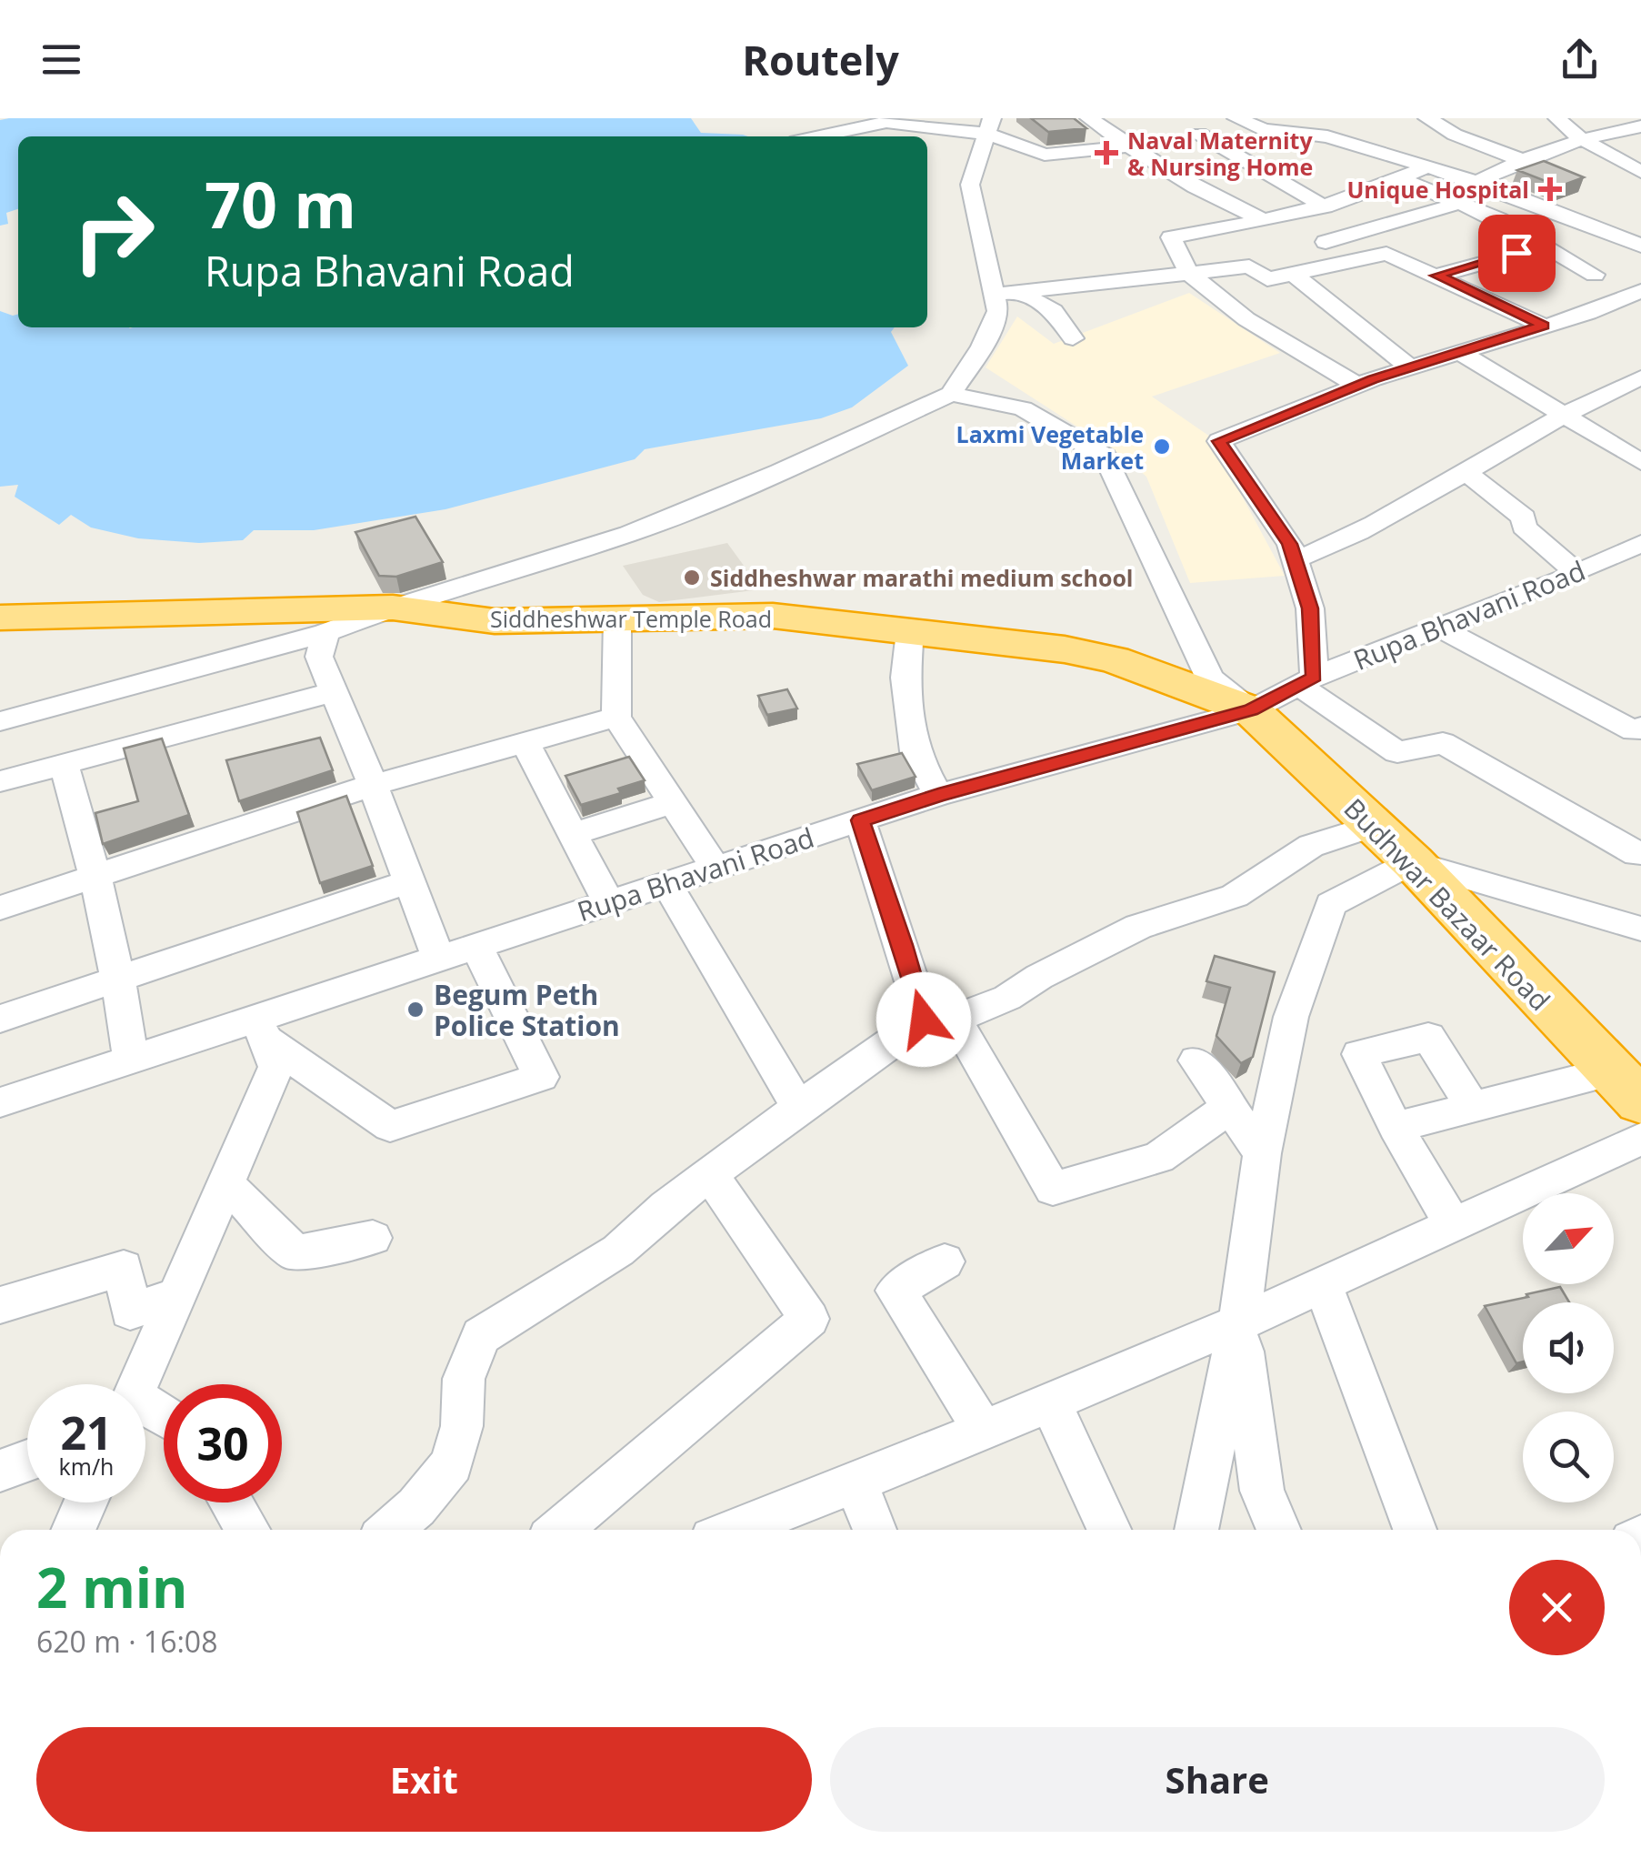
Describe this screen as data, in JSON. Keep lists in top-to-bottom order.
{
  "streets": {
    "highway": ["Siddheshwar Temple Road", "Budhwar Bazaar Road"],
    "street": ["Rupa Bhavani Road"]
  },
  "crossings": [
    ["Rupa Bhavani Road", "Siddheshwar Temple Road"],
    ["Rupa Bhavani Road", "Budhwar Bazaar Road"],
    ["Siddheshwar Temple Road", "Budhwar Bazaar Road"]
  ],
  "places": {
    "health": ["Naval Maternity & Nursing Home", "Unique Hospital"],
    "other": ["Laxmi Vegetable Market", "Siddheshwar marathi medium school", "Begum Peth Police Station"]
  },
  "north": "top right",
  "page": {
    "header": "Routely",
    "turn": ["70 m", "Rupa Bhavani Road"],
    "speed": "21 km/h",
    "limit": "30",
    "heading": ["2 min", "620 m · 16:08"],
    "buttons": ["Exit", "Share"]
  }
}
